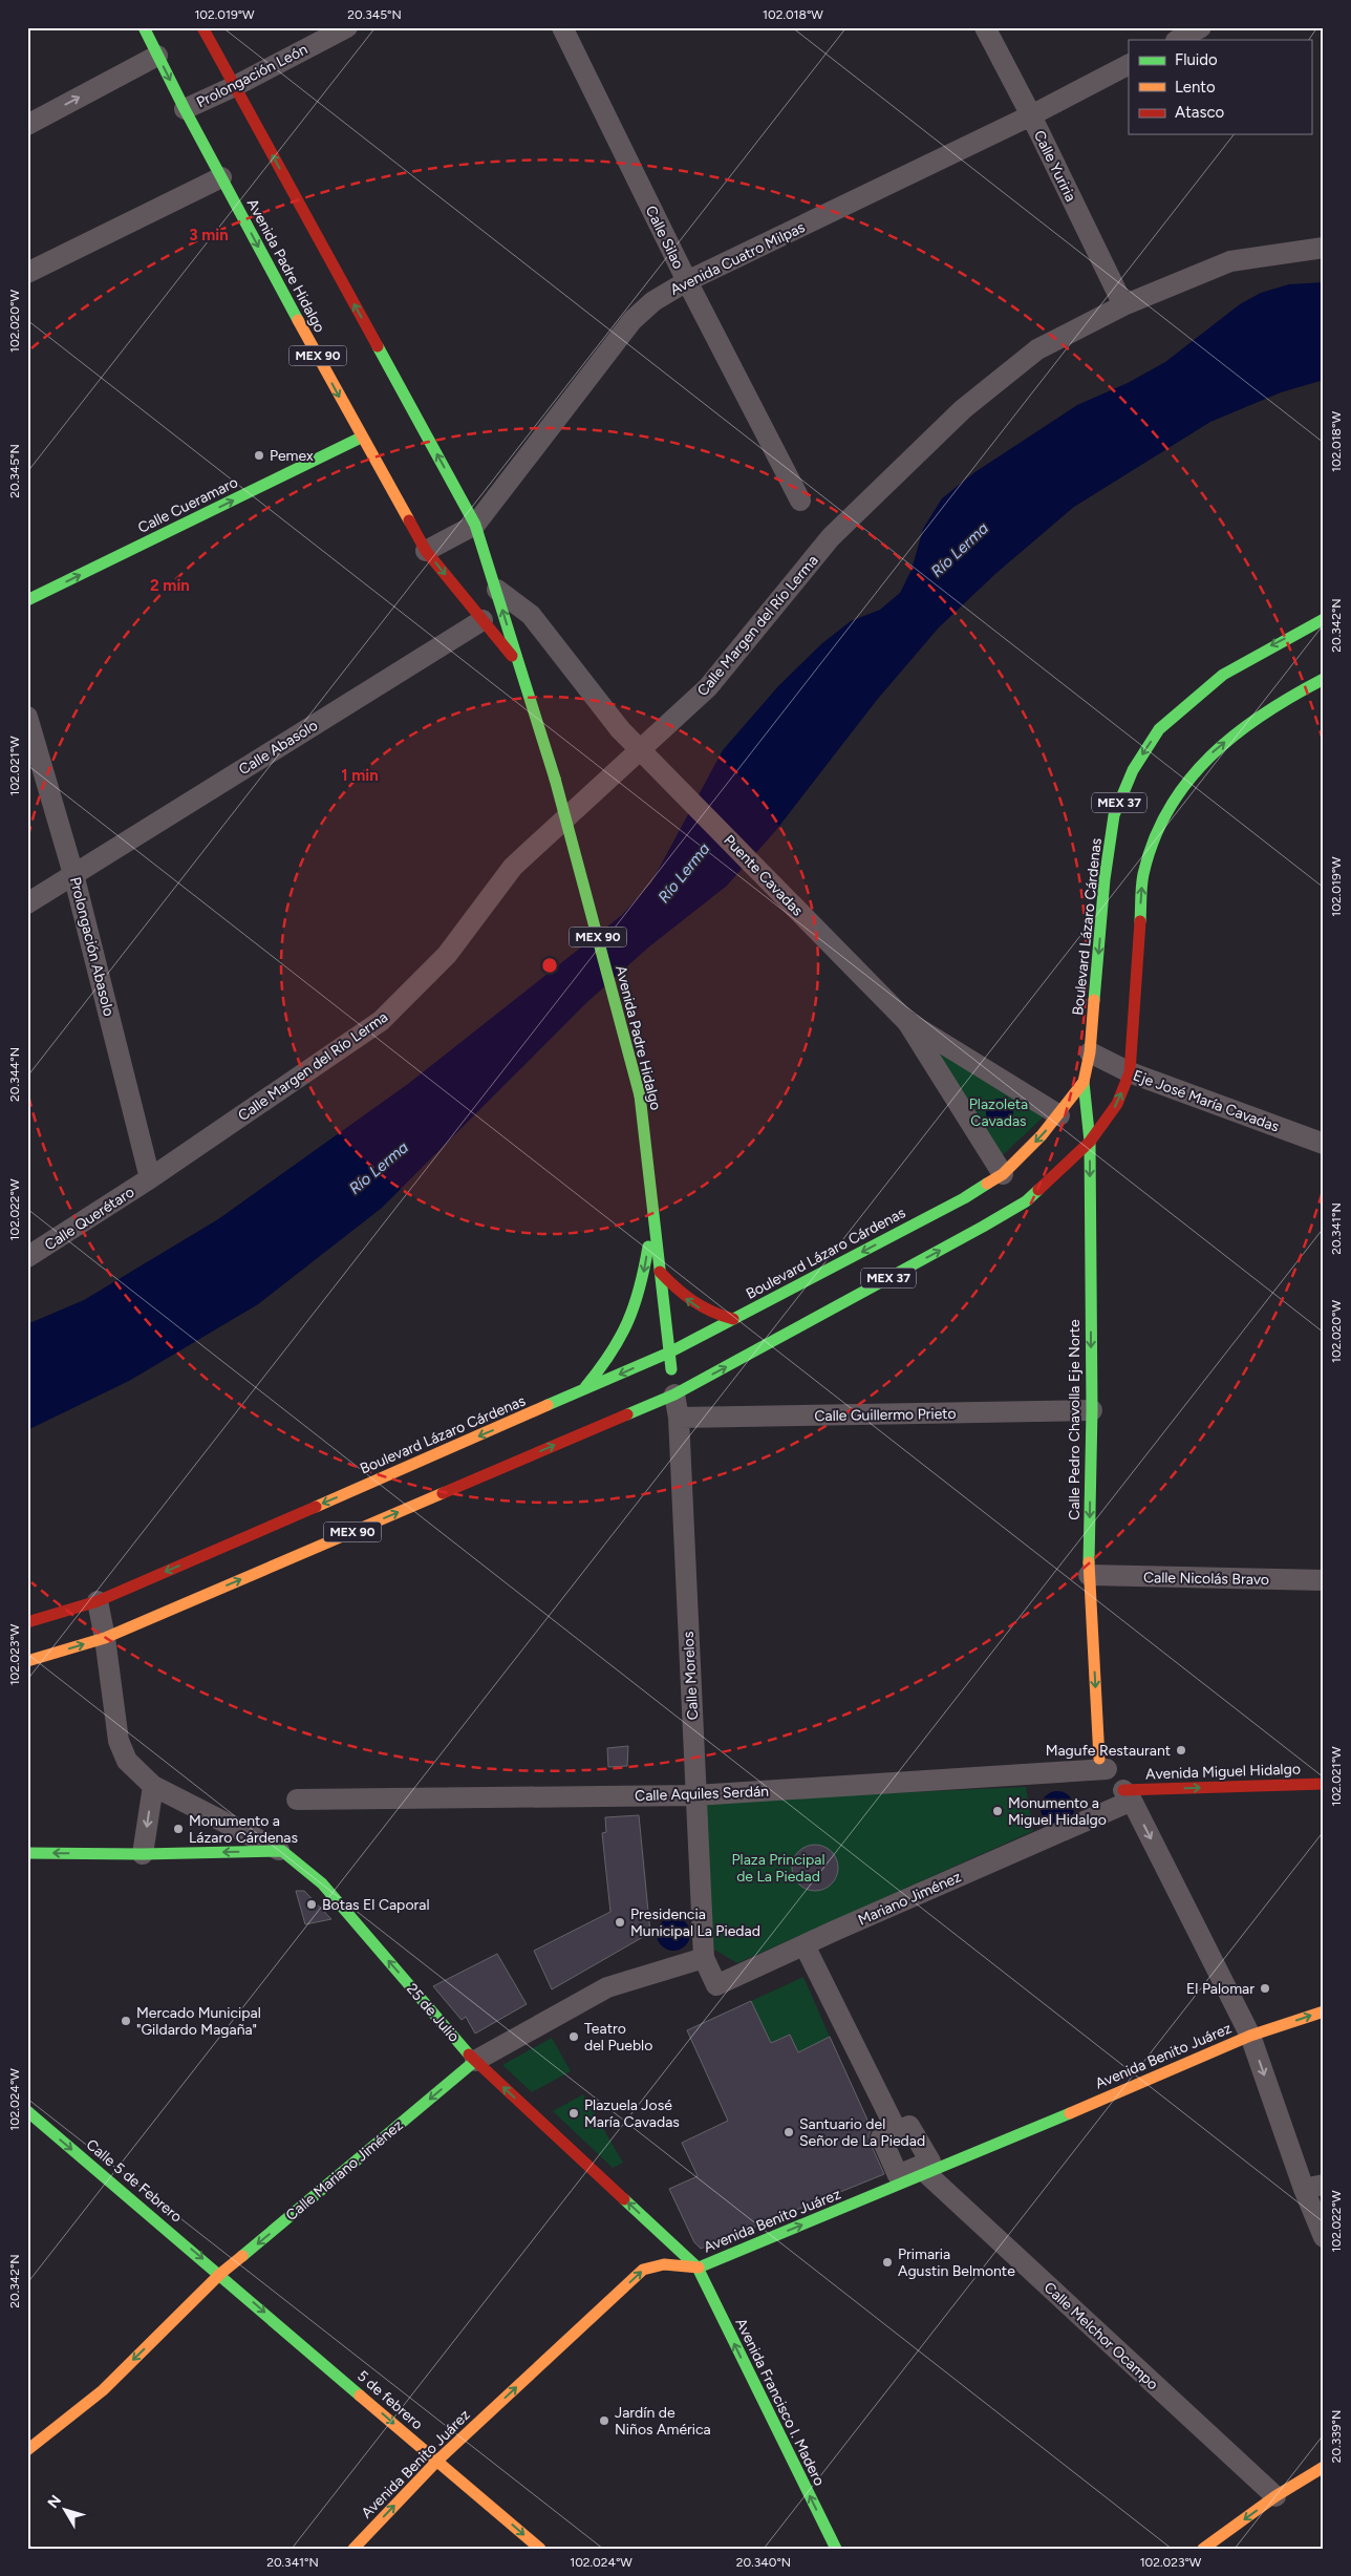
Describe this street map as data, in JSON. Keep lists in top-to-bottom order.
{
  "streets": {
    "main road": [
      "Avenida Padre Hidalgo",
      "MEX 90",
      "Calle Cueramaro",
      "MEX 37",
      "Boulevard Lázaro Cárdenas",
      "Calle Pedro Chavolla Eje Norte",
      "Avenida Miguel Hidalgo",
      "25 de Julio",
      "Avenida Benito Juárez",
      "Calle Mariano Jiménez",
      "Calle 5 de Febrero",
      "5 de febrero",
      "Avenida Francisco I. Madero"
    ],
    "street": [
      "Prolongación León",
      "Calle Yuriria",
      "Calle Silao",
      "Avenida Cuatro Milpas",
      "Calle Margen del Río Lerma",
      "Calle Abasolo",
      "Puente Cavadas",
      "Prolongación Abasolo",
      "Eje José María Cavadas",
      "Calle Querétaro",
      "Calle Guillermo Prieto",
      "Calle Nicolás Bravo",
      "Calle Morelos",
      "Calle Aquiles Serdán",
      "Mariano Jiménez",
      "Calle Melchor Ocampo"
    ]
  },
  "crossings": [
    ["Prolongación León", "Avenida Padre Hidalgo"],
    ["Calle Yuriria", "Avenida Cuatro Milpas"],
    ["Calle Yuriria", "Calle Margen del Río Lerma"],
    ["Calle Silao", "Avenida Cuatro Milpas"],
    ["Avenida Cuatro Milpas", "Avenida Padre Hidalgo"],
    ["Avenida Padre Hidalgo", "MEX 90"],
    ["Avenida Padre Hidalgo", "Calle Cueramaro"],
    ["Avenida Padre Hidalgo", "Calle Abasolo"],
    ["Avenida Padre Hidalgo", "MEX 37"],
    ["Avenida Padre Hidalgo", "Puente Cavadas"],
    ["Avenida Padre Hidalgo", "Boulevard Lázaro Cárdenas"],
    ["Avenida Padre Hidalgo", "Calle Morelos"],
    ["MEX 90", "MEX 37"],
    ["MEX 90", "Boulevard Lázaro Cárdenas"],
    ["MEX 90", "Calle Morelos"],
    ["MEX 90", "25 de Julio"],
    ["Calle Margen del Río Lerma", "Prolongación Abasolo"],
    ["Calle Margen del Río Lerma", "Calle Querétaro"],
    ["Calle Abasolo", "Prolongación Abasolo"],
    ["MEX 37", "Eje José María Cavadas"],
    ["MEX 37", "Calle Pedro Chavolla Eje Norte"],
    ["MEX 37", "Calle Morelos"],
    ["Boulevard Lázaro Cárdenas", "Eje José María Cavadas"],
    ["Boulevard Lázaro Cárdenas", "Calle Pedro Chavolla Eje Norte"],
    ["Boulevard Lázaro Cárdenas", "25 de Julio"],
    ["Prolongación Abasolo", "Calle Querétaro"],
    ["Calle Guillermo Prieto", "Calle Pedro Chavolla Eje Norte"],
    ["Calle Guillermo Prieto", "Calle Morelos"],
    ["Calle Pedro Chavolla Eje Norte", "Calle Nicolás Bravo"],
    ["Calle Pedro Chavolla Eje Norte", "Calle Aquiles Serdán"],
    ["Calle Morelos", "Calle Aquiles Serdán"],
    ["Calle Morelos", "Mariano Jiménez"],
    ["Calle Morelos", "Calle Mariano Jiménez"],
    ["Avenida Miguel Hidalgo", "Mariano Jiménez"],
    ["Mariano Jiménez", "Calle Mariano Jiménez"],
    ["25 de Julio", "Avenida Benito Juárez"],
    ["25 de Julio", "Calle Mariano Jiménez"],
    ["25 de Julio", "Avenida Francisco I. Madero"],
    ["Avenida Benito Juárez", "Calle Melchor Ocampo"],
    ["Avenida Benito Juárez", "5 de febrero"],
    ["Avenida Benito Juárez", "Avenida Francisco I. Madero"],
    ["Calle Mariano Jiménez", "Calle 5 de Febrero"],
    ["Calle Mariano Jiménez", "5 de febrero"],
    ["Calle 5 de Febrero", "5 de febrero"]
  ],
  "one_way": [
    "Calle Cueramaro",
    "Calle Pedro Chavolla Eje Norte",
    "Avenida Miguel Hidalgo",
    "25 de Julio",
    "Avenida Benito Juárez",
    "Calle Mariano Jiménez",
    "Calle 5 de Febrero",
    "5 de febrero",
    "Avenida Francisco I. Madero"
  ],
  "water": ["Río Lerma"],
  "parks": ["Plazoleta Cavadas", "Plaza Principal de La Piedad"],
  "places": [
    "Pemex",
    "Magufe Restaurant",
    "Monumento a Miguel Hidalgo",
    "Monumento a Lázaro Cárdenas",
    "Botas El Caporal",
    "Presidencia Municipal La Piedad",
    "El Palomar",
    "Mercado Municipal \"Gildardo Magaña\"",
    "Teatro del Pueblo",
    "Plazuela José María Cavadas",
    "Santuario del Señor de La Piedad",
    "Primaria Agustin Belmonte",
    "Jardín de Niños América"
  ],
  "legend": ["Fluido", "Lento", "Atasco"],
  "north": "top left",
  "coordinates": [
    "102.019°W",
    "20.345°N",
    "102.018°W",
    "102.020°W",
    "20.342°N",
    "102.021°W",
    "20.344°N",
    "102.022°W",
    "20.341°N",
    "102.023°W",
    "102.024°W",
    "20.339°N",
    "20.340°N"
  ],
  "rings": ["3 min", "2 min", "1 min"]
}
